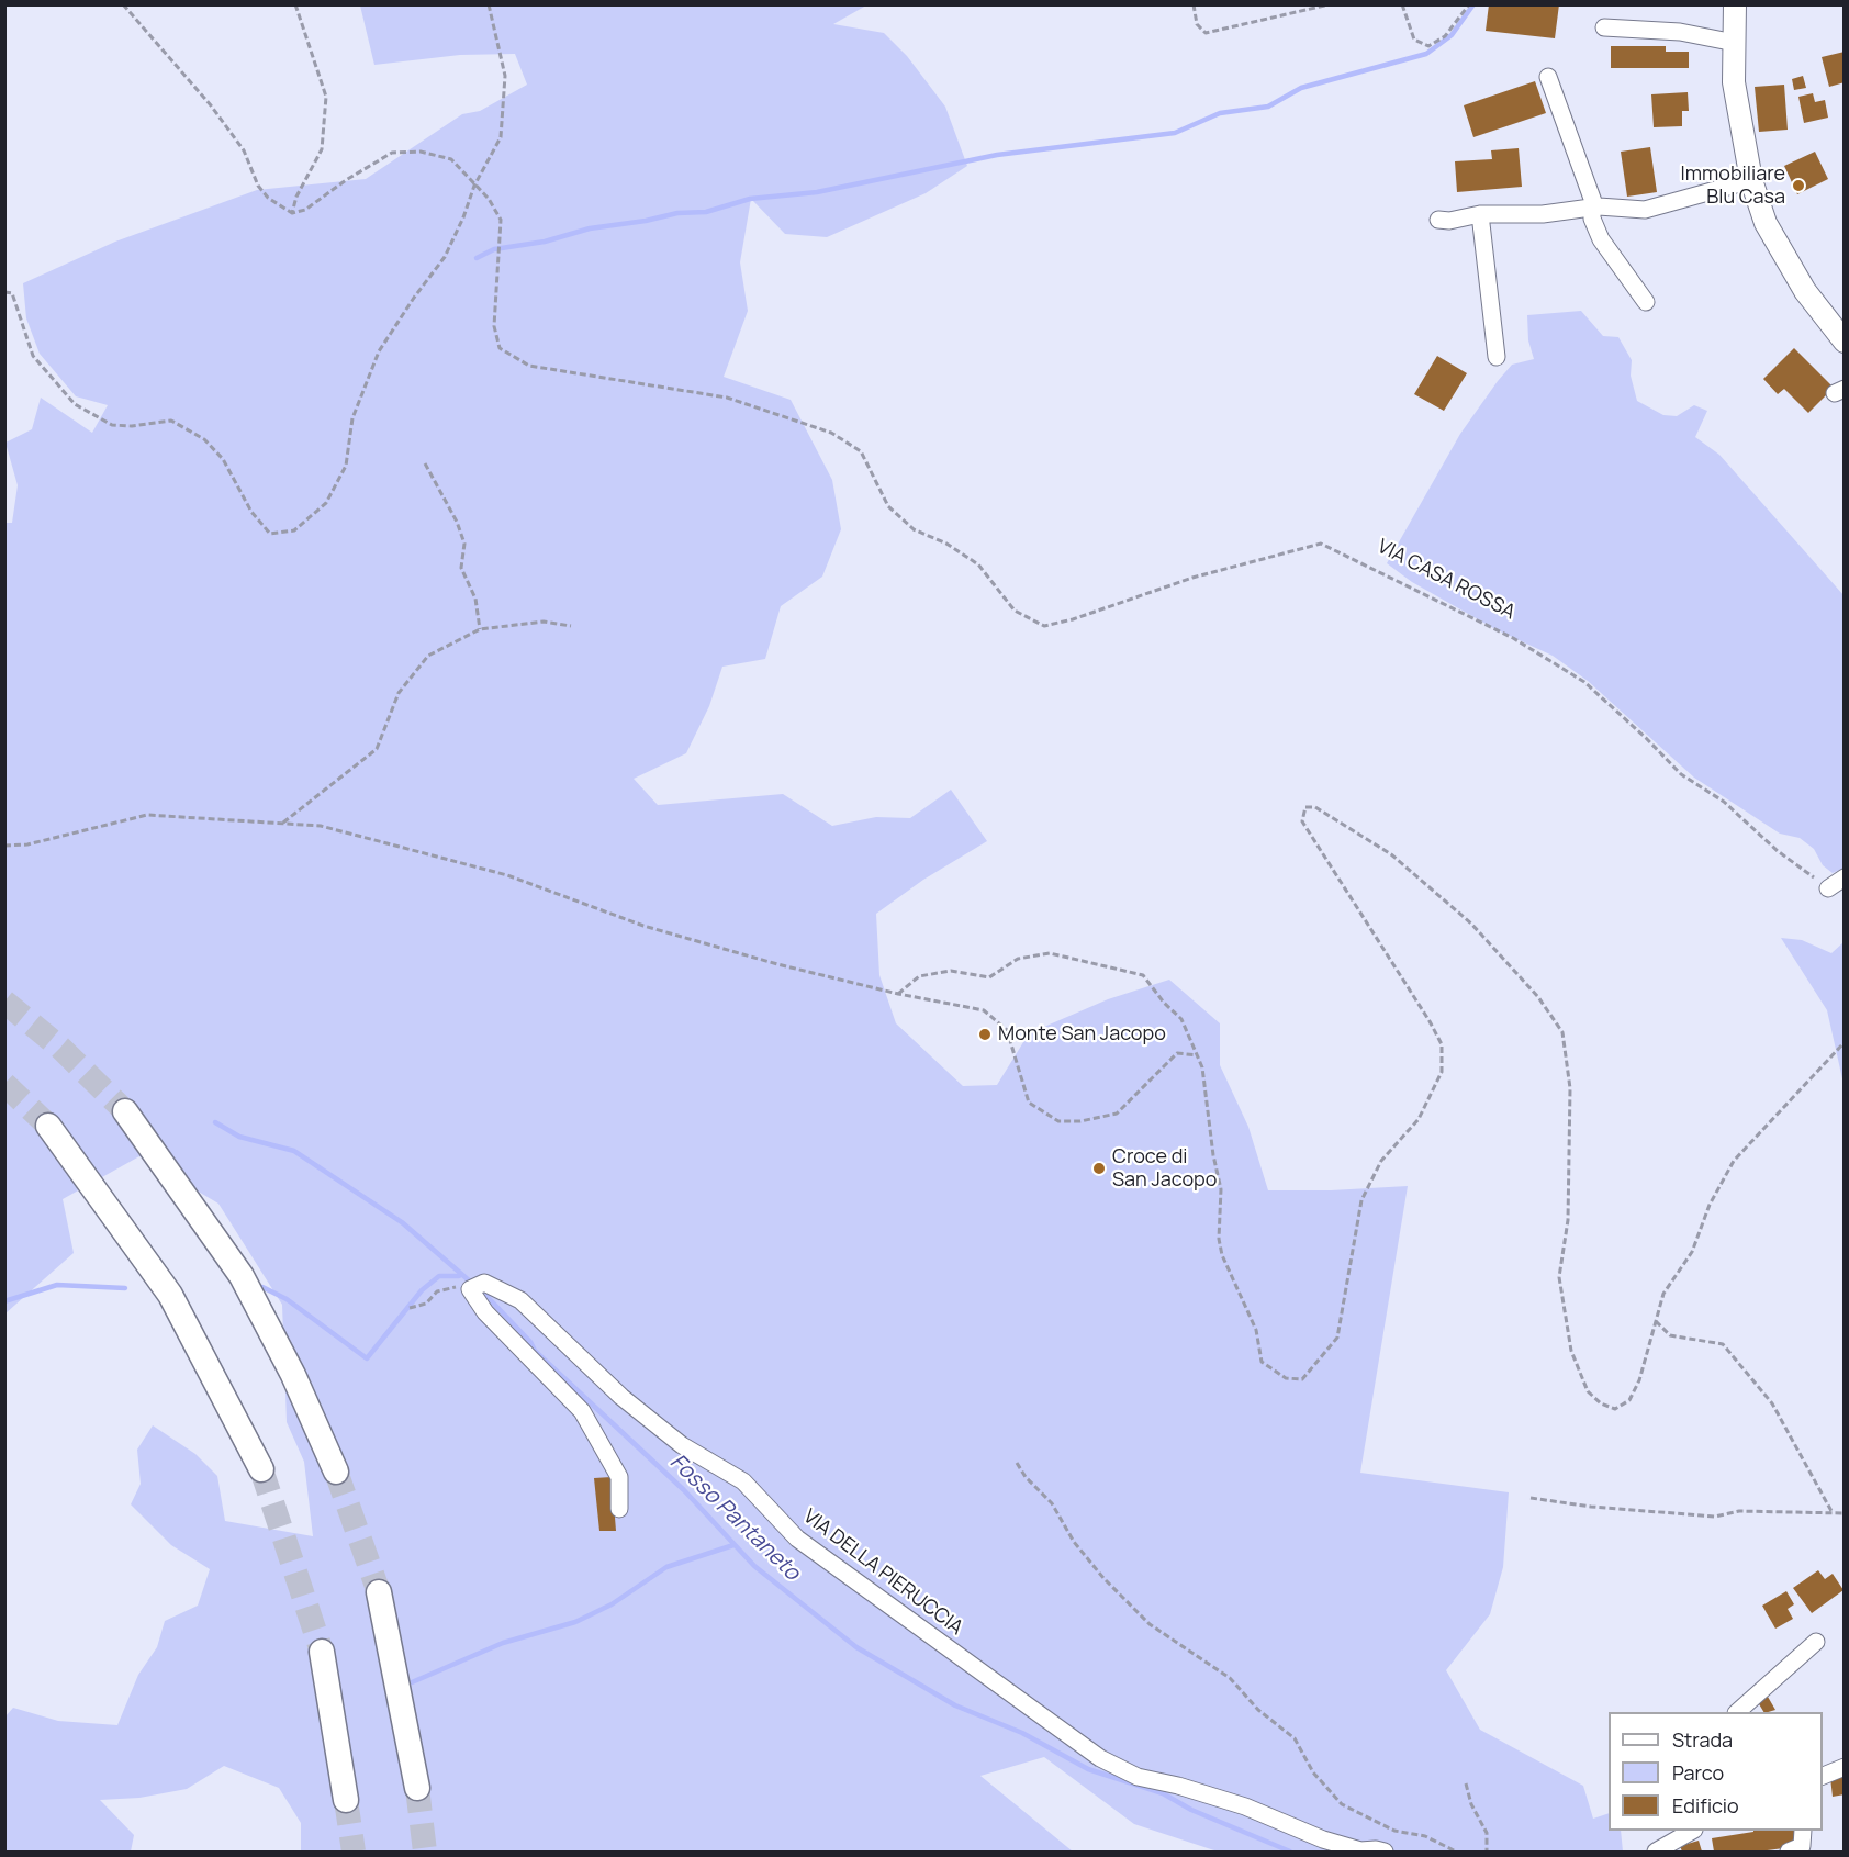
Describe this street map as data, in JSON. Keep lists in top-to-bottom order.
{
  "streets": {
    "street": ["VIA DELLA PIERUCCIA"],
    "path": ["VIA CASA ROSSA"]
  },
  "water": ["Fosso Pantaneto"],
  "places": ["Immobiliare Blu Casa", "Monte San Jacopo", "Croce di San Jacopo"],
  "legend": ["Strada", "Parco", "Edificio"]
}
